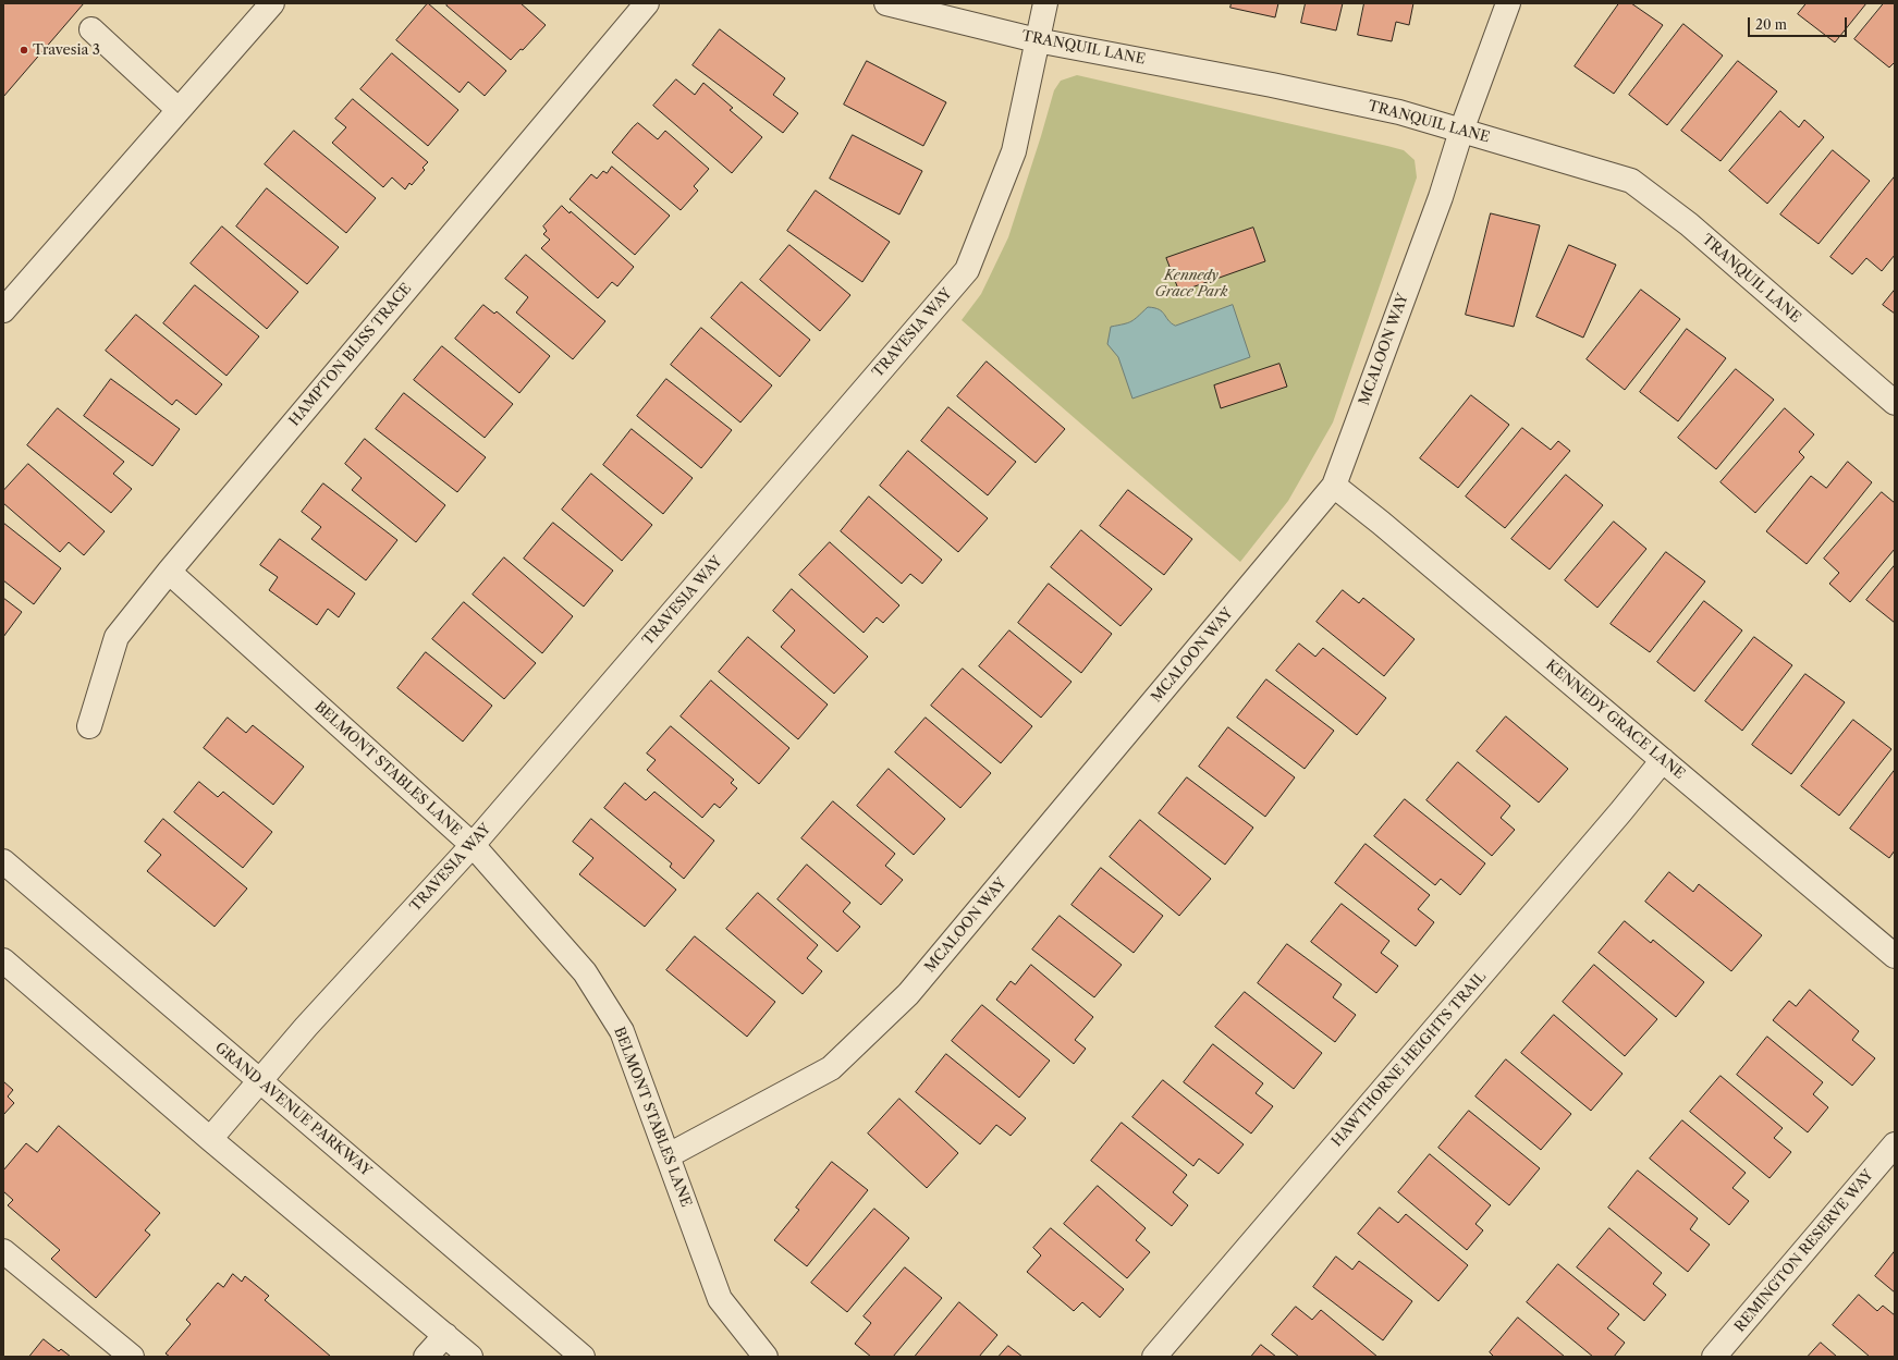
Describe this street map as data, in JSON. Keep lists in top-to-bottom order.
{
  "streets": {
    "street": [
      "TRANQUIL LANE",
      "TRAVESIA WAY",
      "MCALOON WAY",
      "HAMPTON BLISS TRACE",
      "KENNEDY GRACE LANE",
      "BELMONT STABLES LANE",
      "HAWTHORNE HEIGHTS TRAIL",
      "GRAND AVENUE PARKWAY",
      "REMINGTON RESERVE WAY"
    ]
  },
  "crossings": [
    ["TRANQUIL LANE", "TRAVESIA WAY"],
    ["TRANQUIL LANE", "MCALOON WAY"],
    ["TRAVESIA WAY", "BELMONT STABLES LANE"],
    ["TRAVESIA WAY", "GRAND AVENUE PARKWAY"],
    ["MCALOON WAY", "KENNEDY GRACE LANE"],
    ["MCALOON WAY", "BELMONT STABLES LANE"],
    ["HAMPTON BLISS TRACE", "BELMONT STABLES LANE"],
    ["KENNEDY GRACE LANE", "HAWTHORNE HEIGHTS TRAIL"]
  ],
  "parks": ["Kennedy Grace Park"],
  "places": ["Travesia 3"],
  "scale_bar": "20 m"
}
